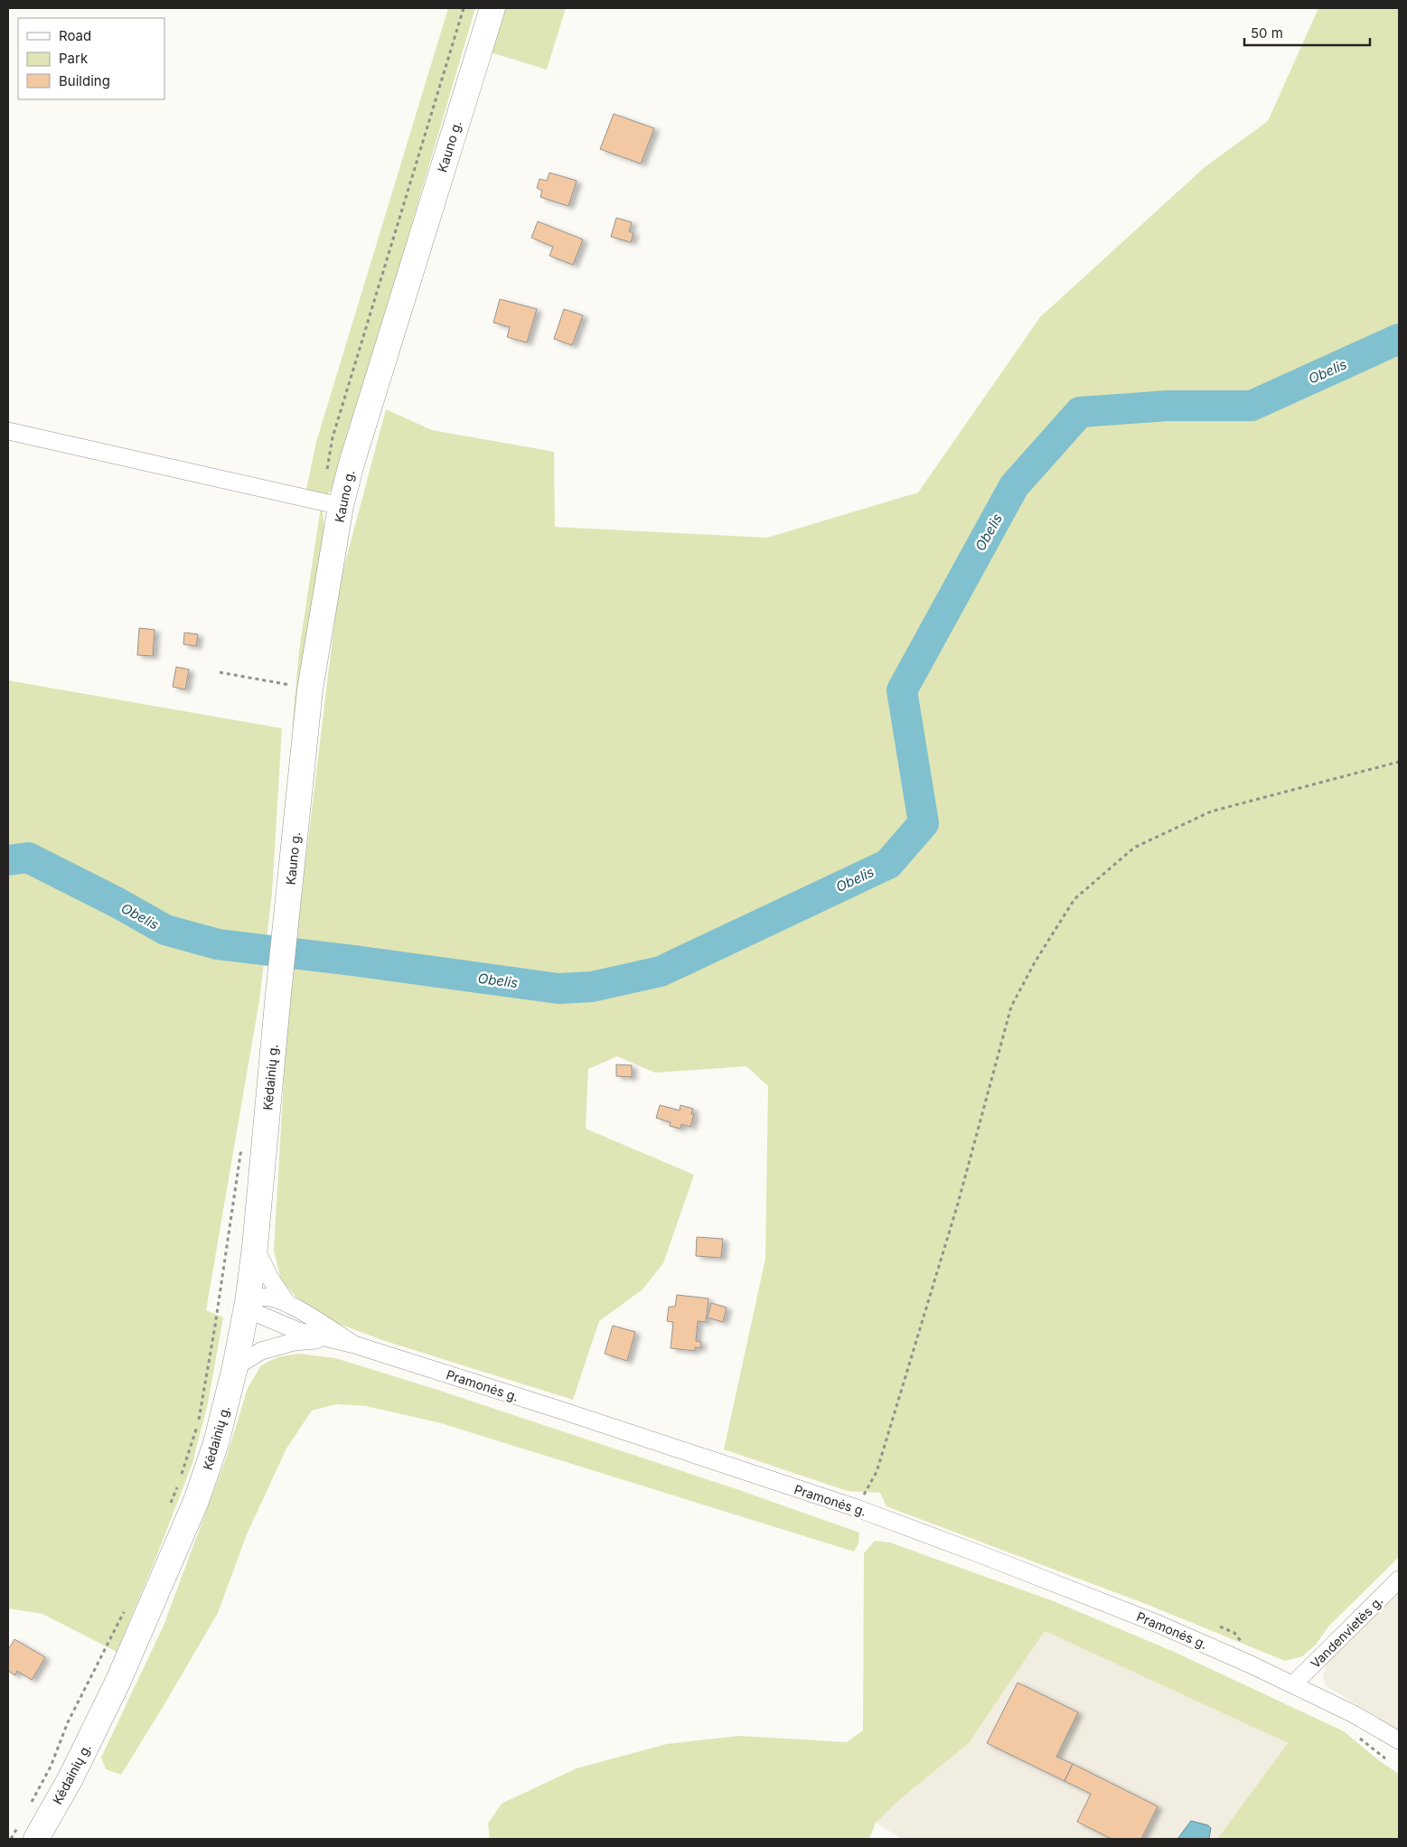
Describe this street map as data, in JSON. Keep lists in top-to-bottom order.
{
  "streets": {
    "main road": ["Kauno g.", "Kėdainių g."],
    "street": ["Pramonės g.", "Vandenvietės g."]
  },
  "crossings": [
    ["Kauno g.", "Kėdainių g."],
    ["Kėdainių g.", "Pramonės g."],
    ["Pramonės g.", "Vandenvietės g."]
  ],
  "water": ["Obelis"],
  "legend": ["Road", "Park", "Building"],
  "scale_bar": "50 m"
}
